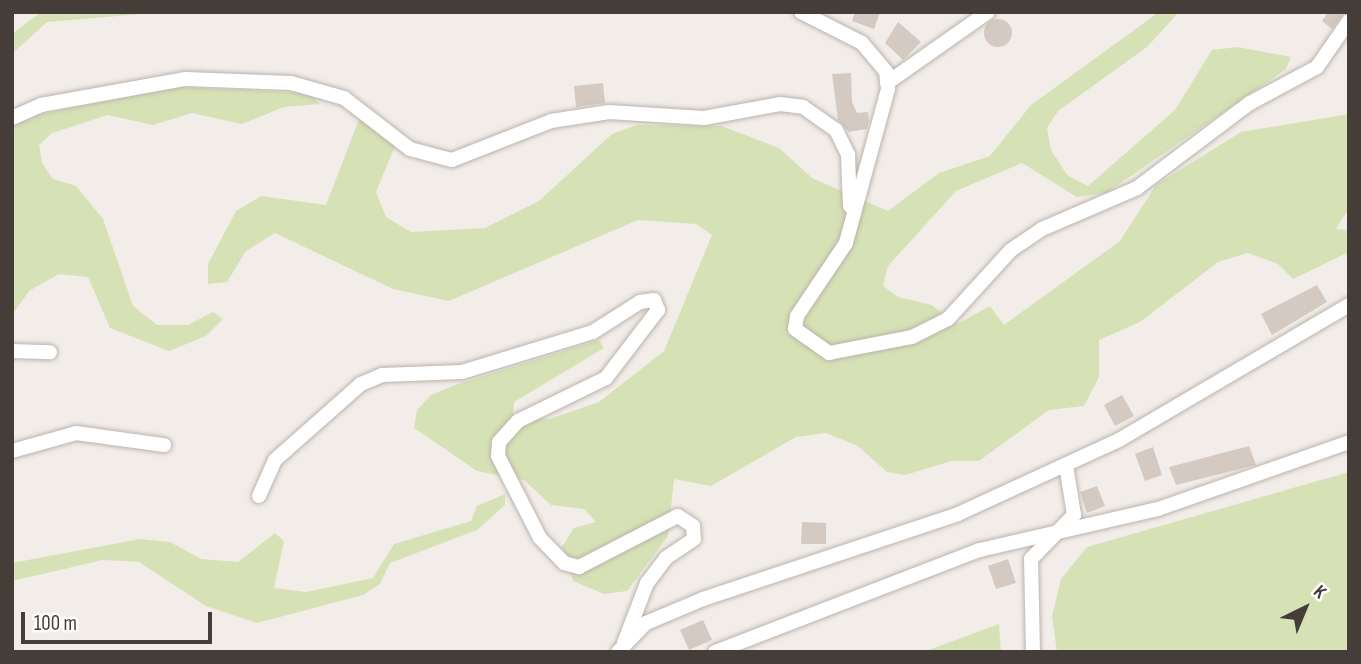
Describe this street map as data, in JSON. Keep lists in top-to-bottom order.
{
  "scale_bar": "100 m",
  "north": "top right"
}
